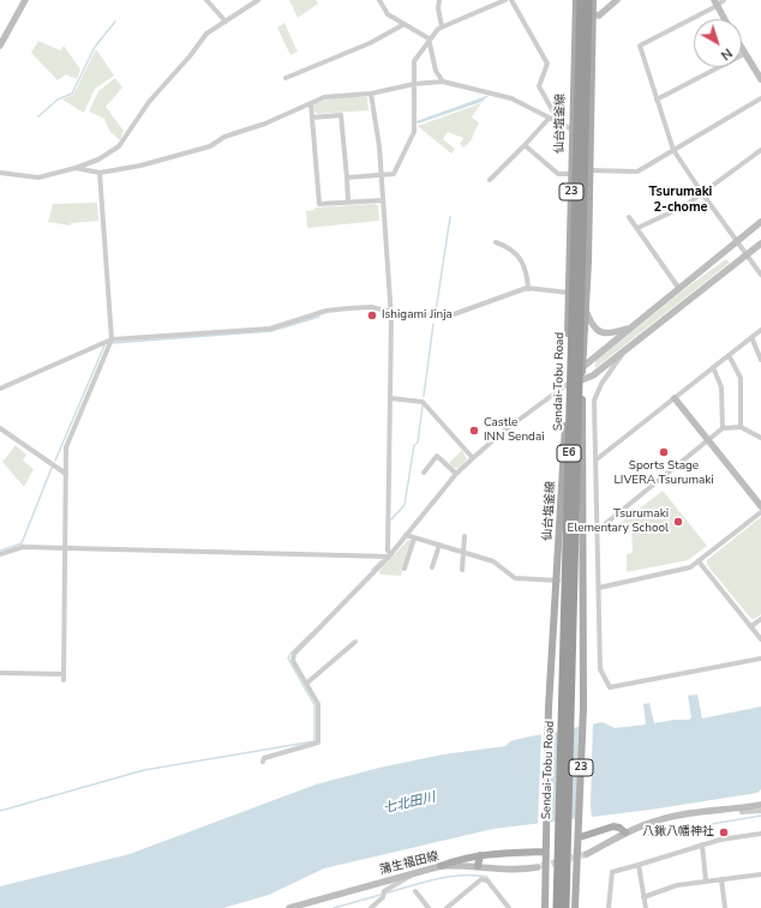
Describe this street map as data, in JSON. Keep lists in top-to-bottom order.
{
  "streets": {
    "highway": ["Sendai-Tobu Road", "E6"],
    "main road": ["仙台塩釜線", "23"],
    "street": ["蒲生福田線"]
  },
  "districts": ["Tsurumaki 2-chome"],
  "water": ["七北田川"],
  "places": [
    "Ishigami Jinja",
    "Castle INN Sendai",
    "Sports Stage LIVERA Tsurumaki",
    "Tsurumaki Elementary School",
    "八鍬八幡神社"
  ],
  "north": "bottom right"
}
